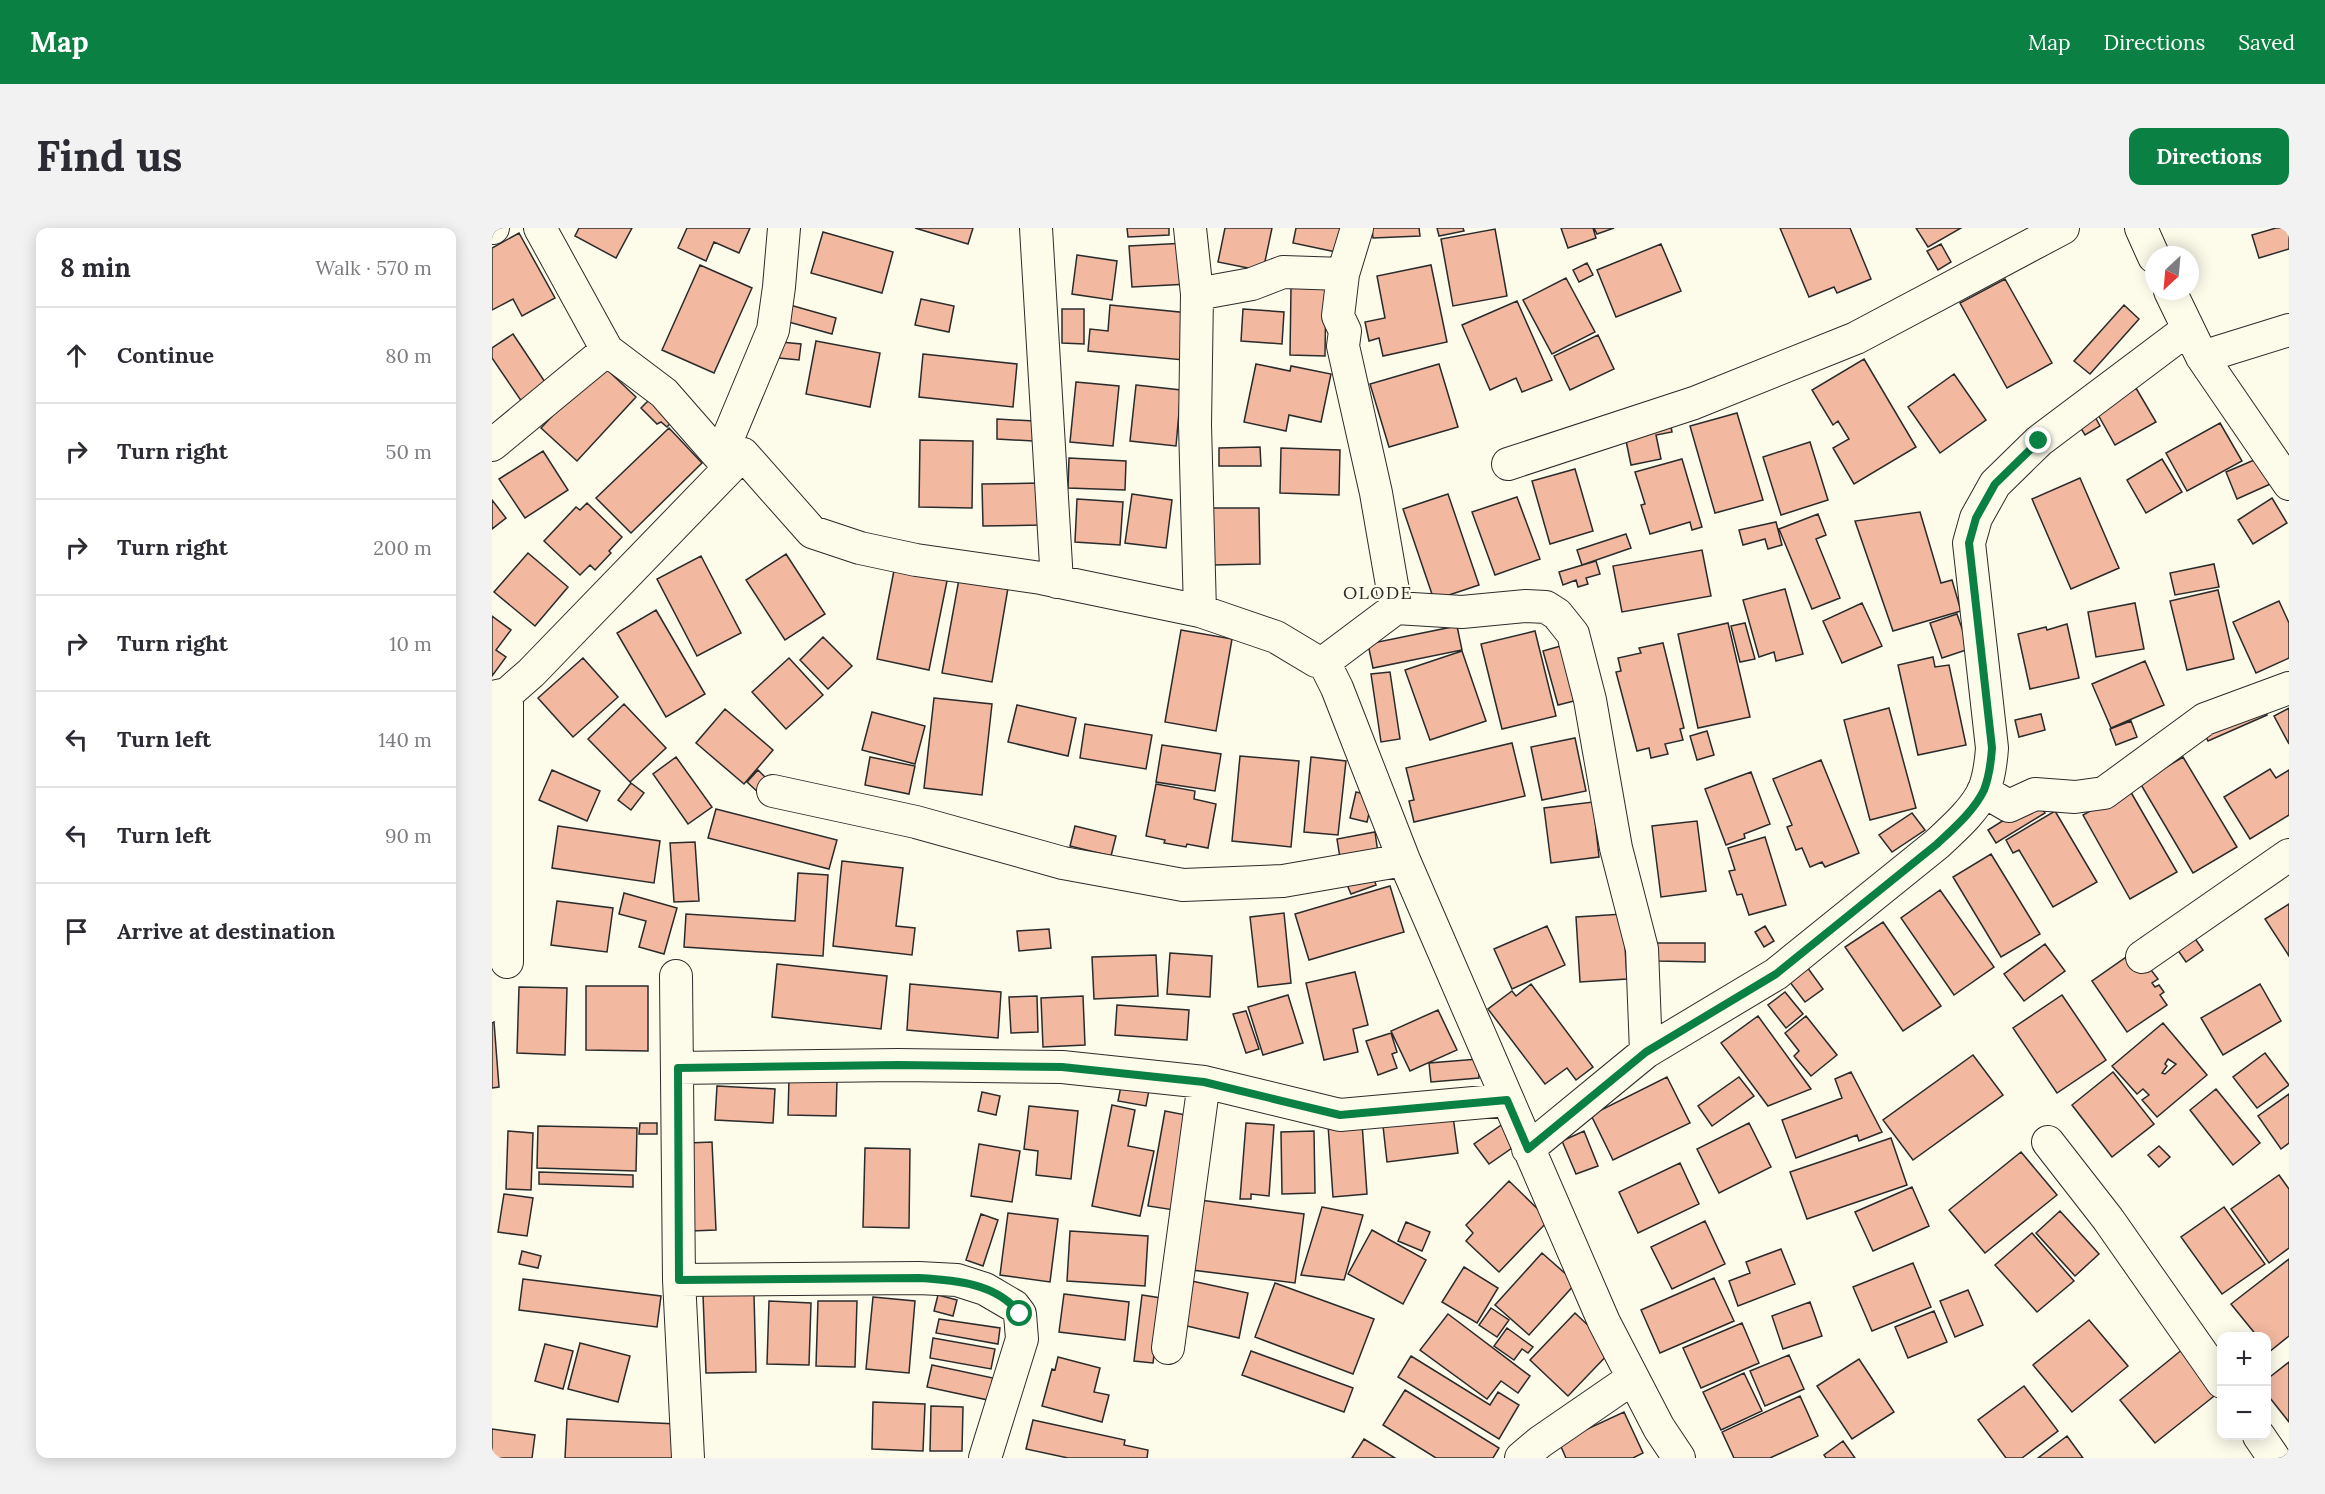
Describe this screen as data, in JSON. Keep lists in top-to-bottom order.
{
  "districts": ["OLODE"],
  "north": "bottom left",
  "page": {
    "header": "Map",
    "nav": ["Map", "Directions", "Saved"],
    "buttons": "Directions",
    "title": "Find us",
    "heading": ["8 min", "Walk · 570 m"],
    "list": [
      ["Continue", "80 m"],
      ["Turn right", "50 m"],
      ["Turn right", "200 m"],
      ["Turn right", "10 m"],
      ["Turn left", "140 m"],
      ["Turn left", "90 m"],
      "Arrive at destination"
    ],
    "map_buttons": ["+", "−"]
  }
}
